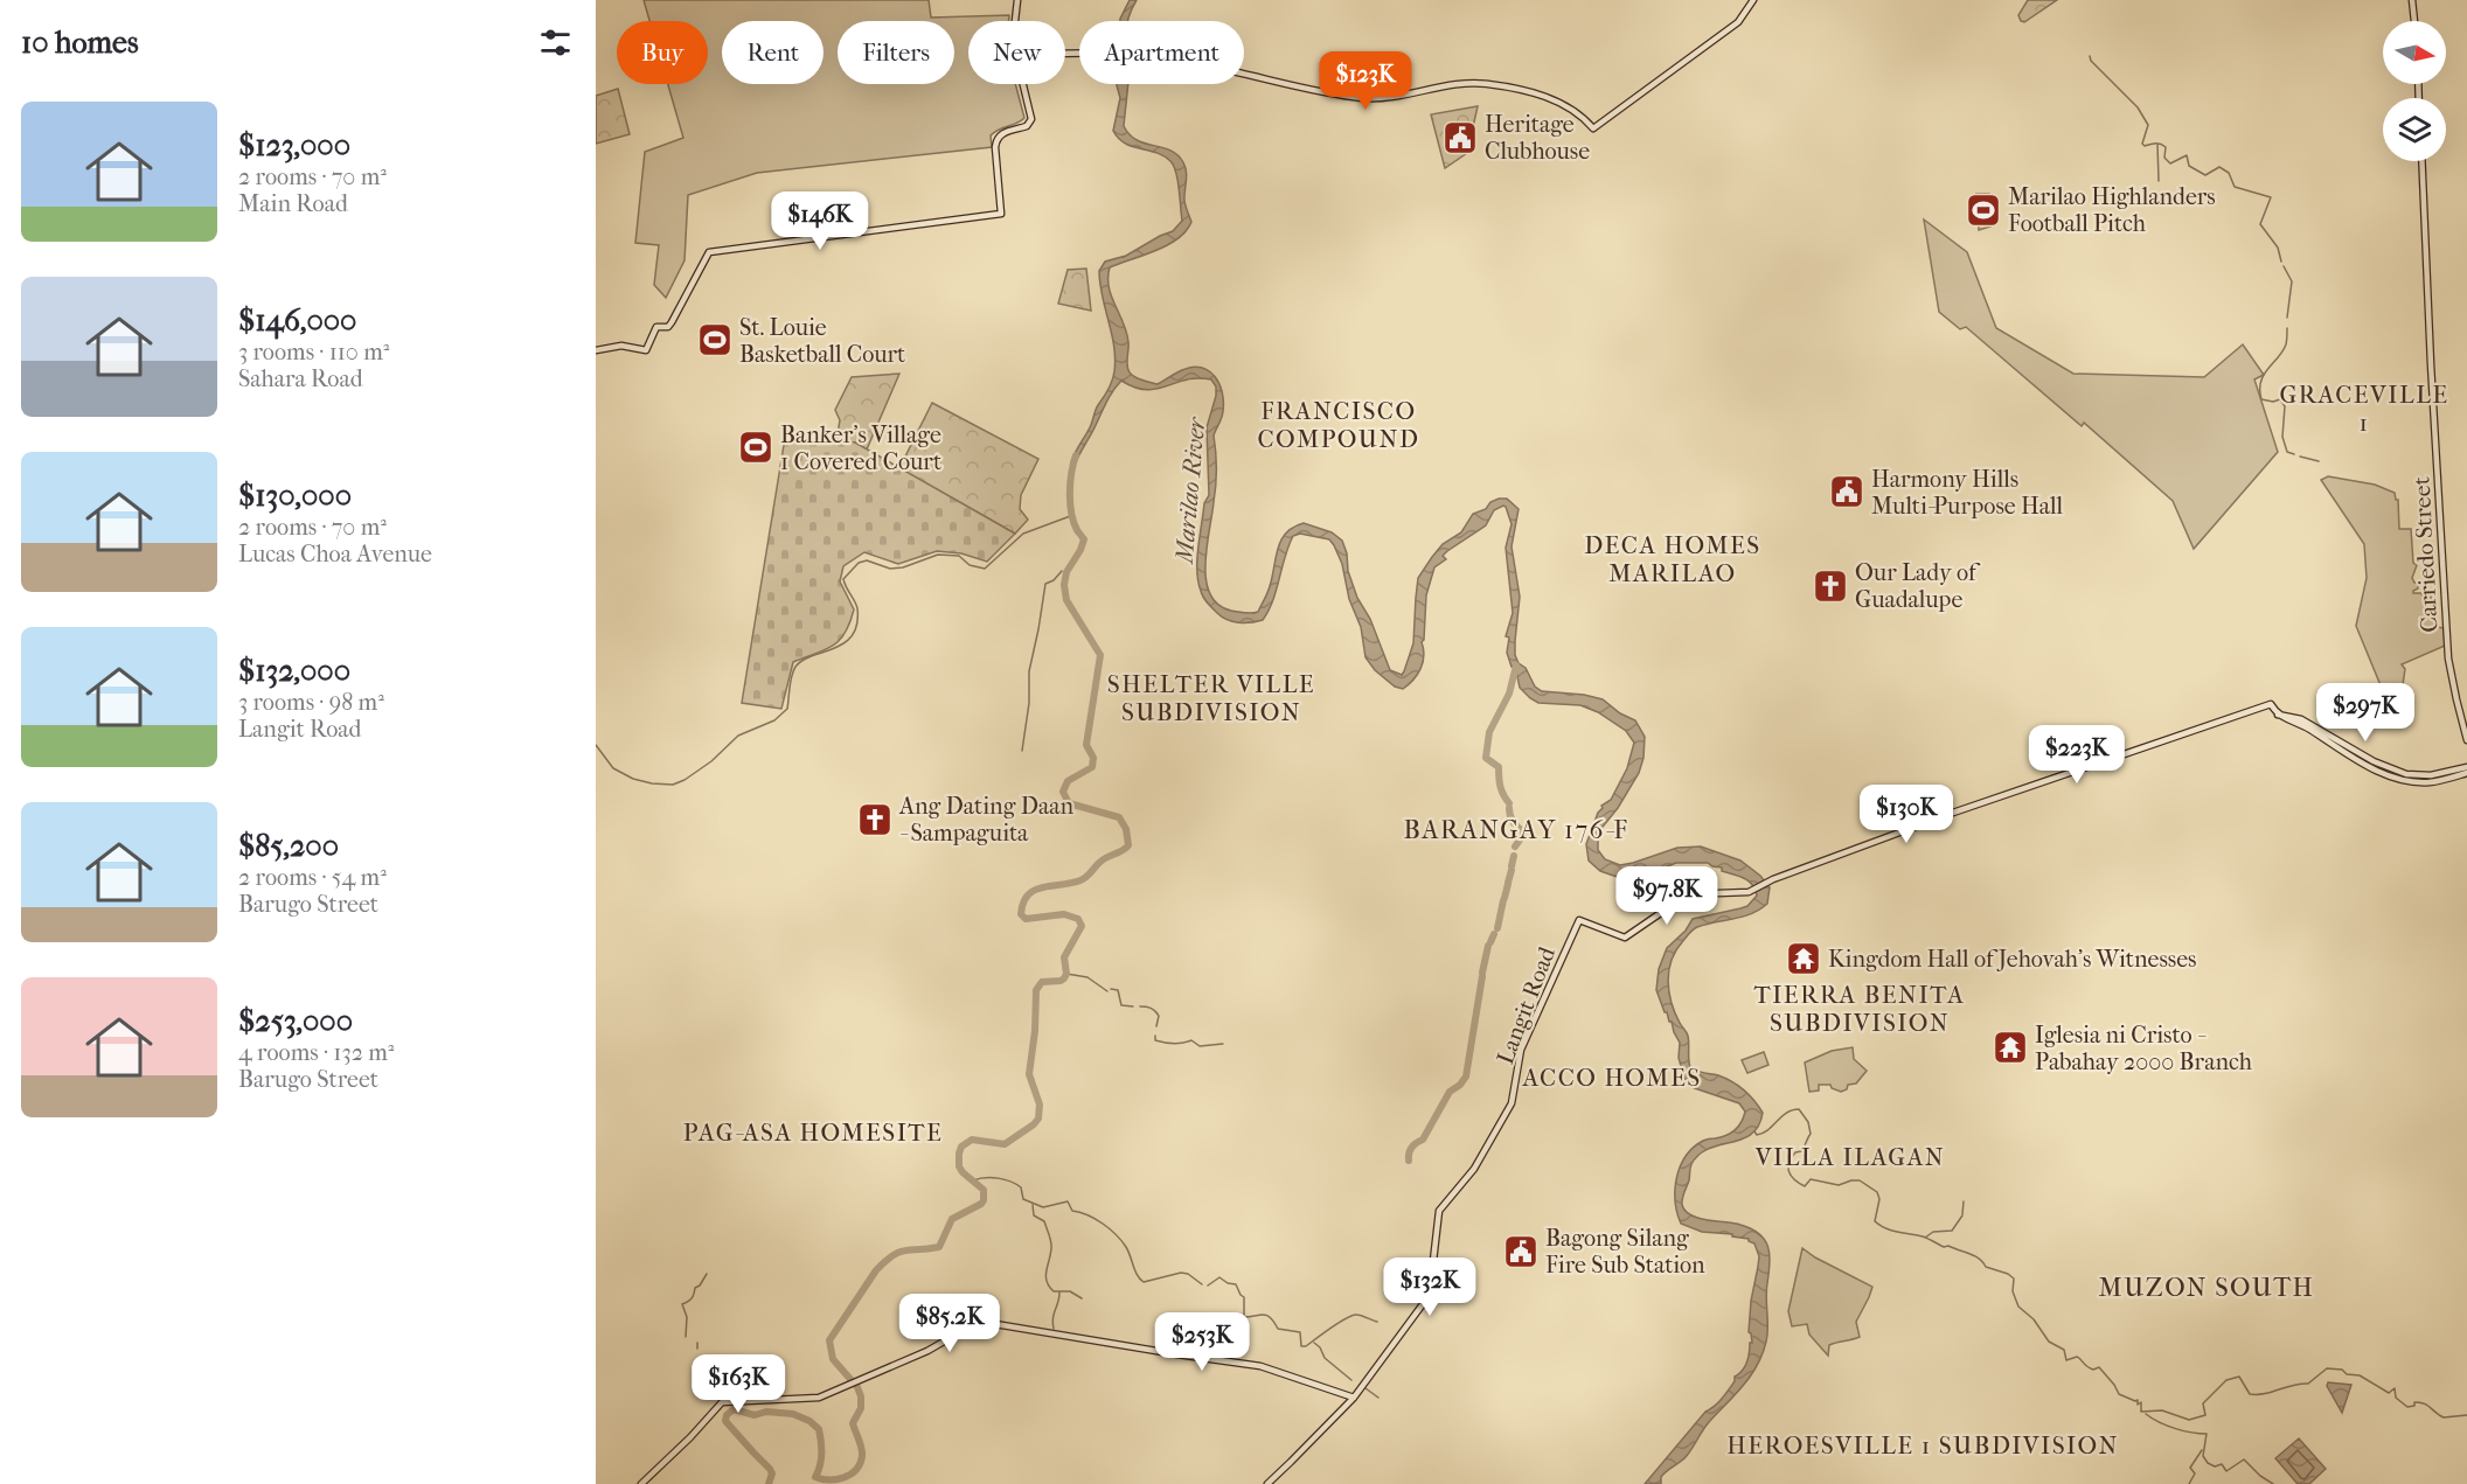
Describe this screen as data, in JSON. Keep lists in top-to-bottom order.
{
  "streets": {
    "main road": ["Carriedo Street", "Langit Road"]
  },
  "districts": [
    "GRACEVILLE 1",
    "FRANCISCO COMPOUND",
    "DECA HOMES MARILAO",
    "SHELTER VILLE SUBDIVISION",
    "BARANGAY 176-F",
    "TIERRA BENITA SUBDIVISION",
    "ACCO HOMES",
    "PAG-ASA HOMESITE",
    "VILLA ILAGAN",
    "MUZON SOUTH",
    "HEROESVILLE 1 SUBDIVISION"
  ],
  "water": ["Marilao River"],
  "places": {
    "public building": ["Heritage Clubhouse", "Harmony Hills Multi-Purpose Hall", "Bagong Silang Fire Sub Station"],
    "sports": ["Marilao Highlanders Football Pitch", "St. Louie Basketball Court", "Banker's Village 1 Covered Court"],
    "church": ["Our Lady of Guadalupe", "Ang Dating Daan - Sampaguita"],
    "temple": ["Kingdom Hall of Jehovah's Witnesses", "Iglesia ni Cristo - Pabahay 2000 Branch"]
  },
  "north": "right",
  "page": {
    "heading": "10 homes",
    "chip": [
      "Buy",
      "Rent",
      "Filters",
      "New",
      "Apartment"
    ],
    "price": [
      "$123K",
      "$146K",
      "$297K",
      "$223K",
      "$130K",
      "$97.8K",
      "$132K",
      "$85.2K",
      "$253K",
      "$163K"
    ],
    "list": [
      {
        "name": "$123,000",
        "note": "2 rooms · 70 m² · Main Road"
      },
      {
        "name": "$146,000",
        "note": "3 rooms · 110 m² · Sahara Road"
      },
      {
        "name": "$130,000",
        "note": "2 rooms · 70 m² · Lucas Choa Avenue"
      },
      {
        "name": "$132,000",
        "note": "3 rooms · 98 m² · Langit Road"
      },
      {
        "name": "$85,200",
        "note": "2 rooms · 54 m² · Barugo Street"
      },
      {
        "name": "$253,000",
        "note": "4 rooms · 132 m² · Barugo Street"
      }
    ]
  }
}
